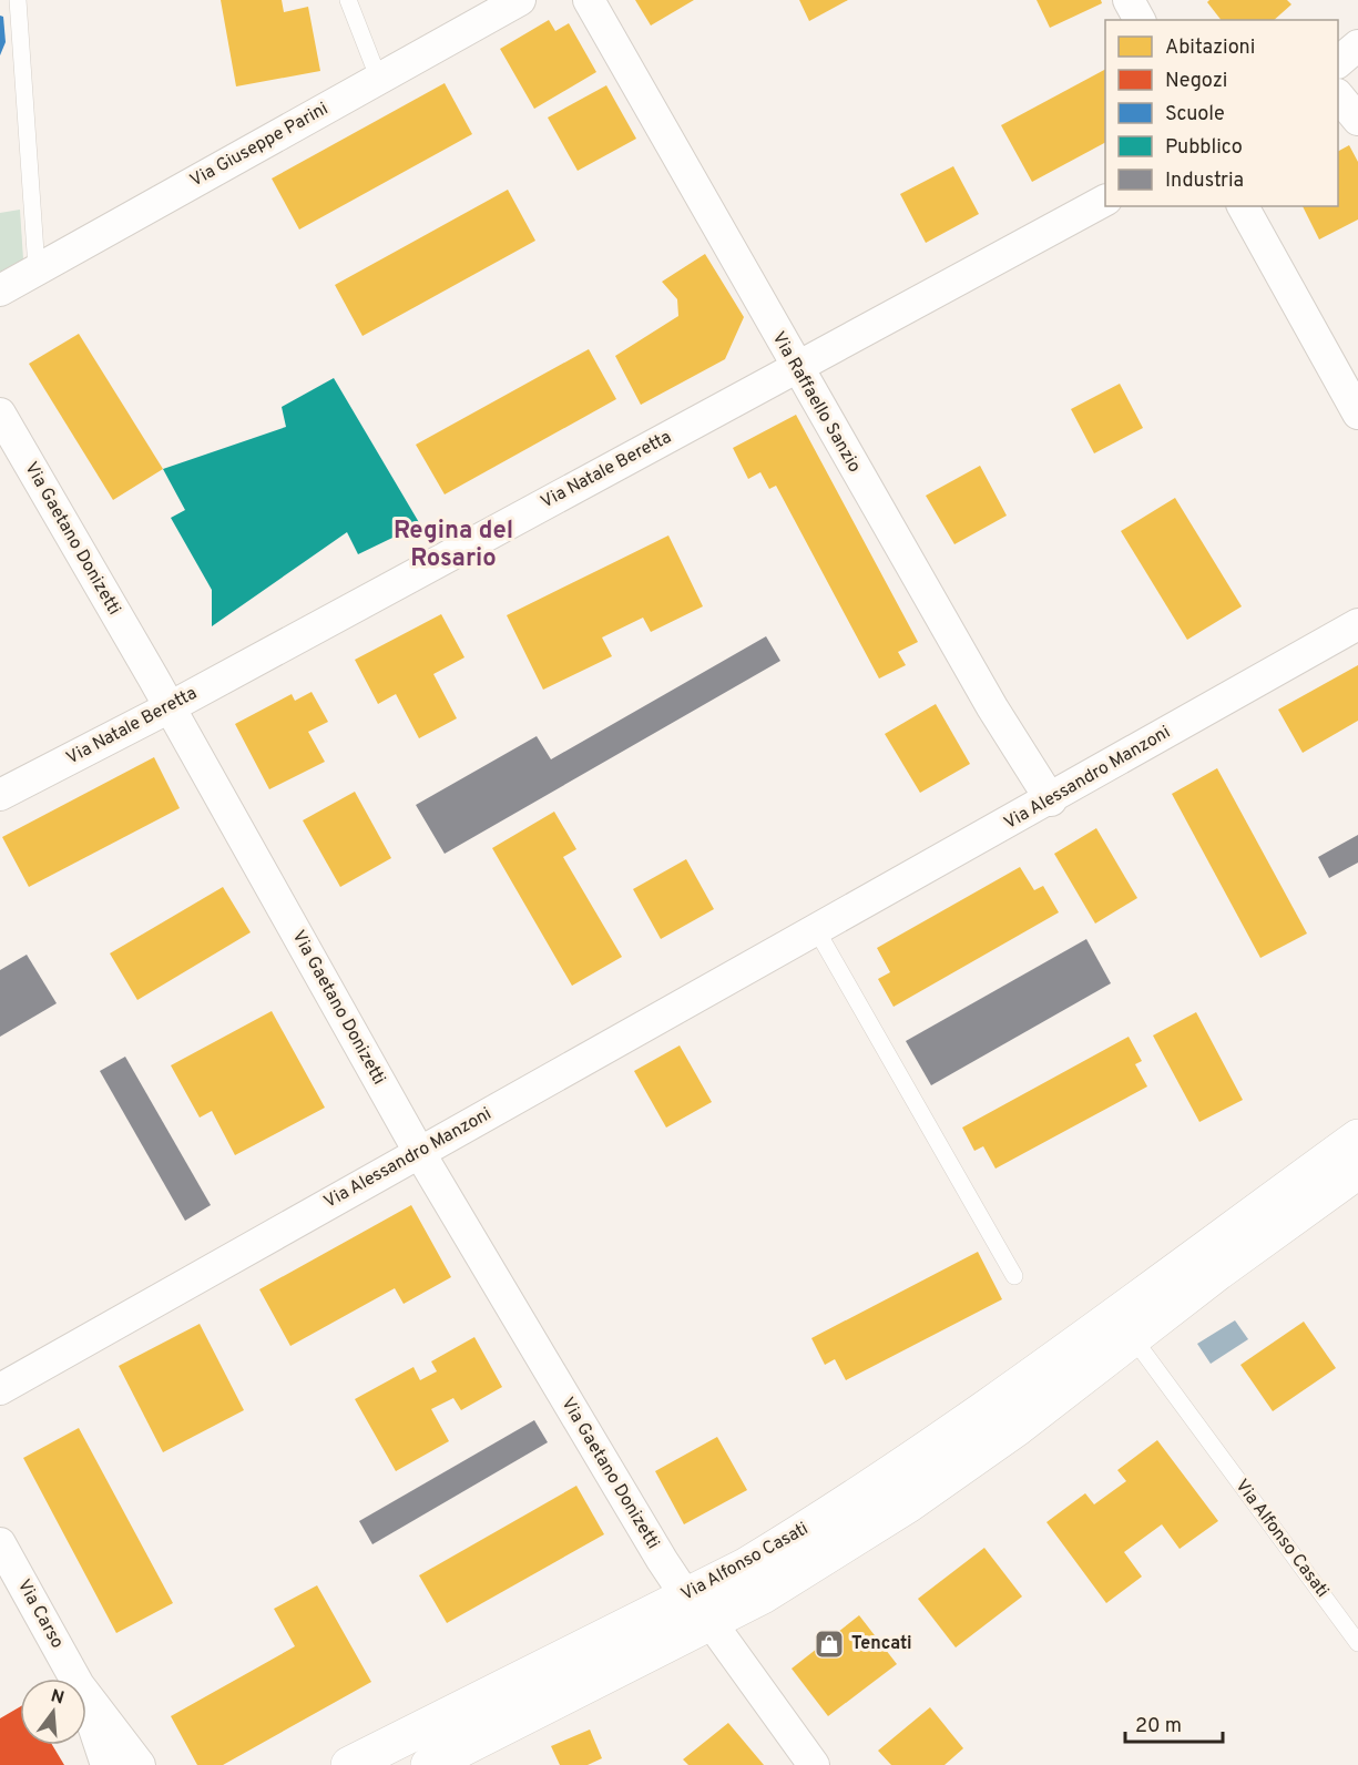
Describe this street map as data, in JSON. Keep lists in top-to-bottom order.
{
  "streets": {
    "main road": ["Via Alfonso Casati"],
    "street": [
      "Via Giuseppe Parini",
      "Via Raffaello Sanzio",
      "Via Natale Beretta",
      "Via Gaetano Donizetti",
      "Via Alessandro Manzoni",
      "Via Carso"
    ]
  },
  "crossings": [
    ["Via Raffaello Sanzio", "Via Natale Beretta"],
    ["Via Raffaello Sanzio", "Via Alessandro Manzoni"],
    ["Via Natale Beretta", "Via Gaetano Donizetti"],
    ["Via Gaetano Donizetti", "Via Alessandro Manzoni"],
    ["Via Gaetano Donizetti", "Via Alfonso Casati"]
  ],
  "districts": ["Regina del Rosario"],
  "places": {
    "shop": ["Tencati"]
  },
  "legend": [
    "Abitazioni",
    "Negozi",
    "Scuole",
    "Pubblico",
    "Industria"
  ],
  "scale_bar": "20 m",
  "north": "top"
}
